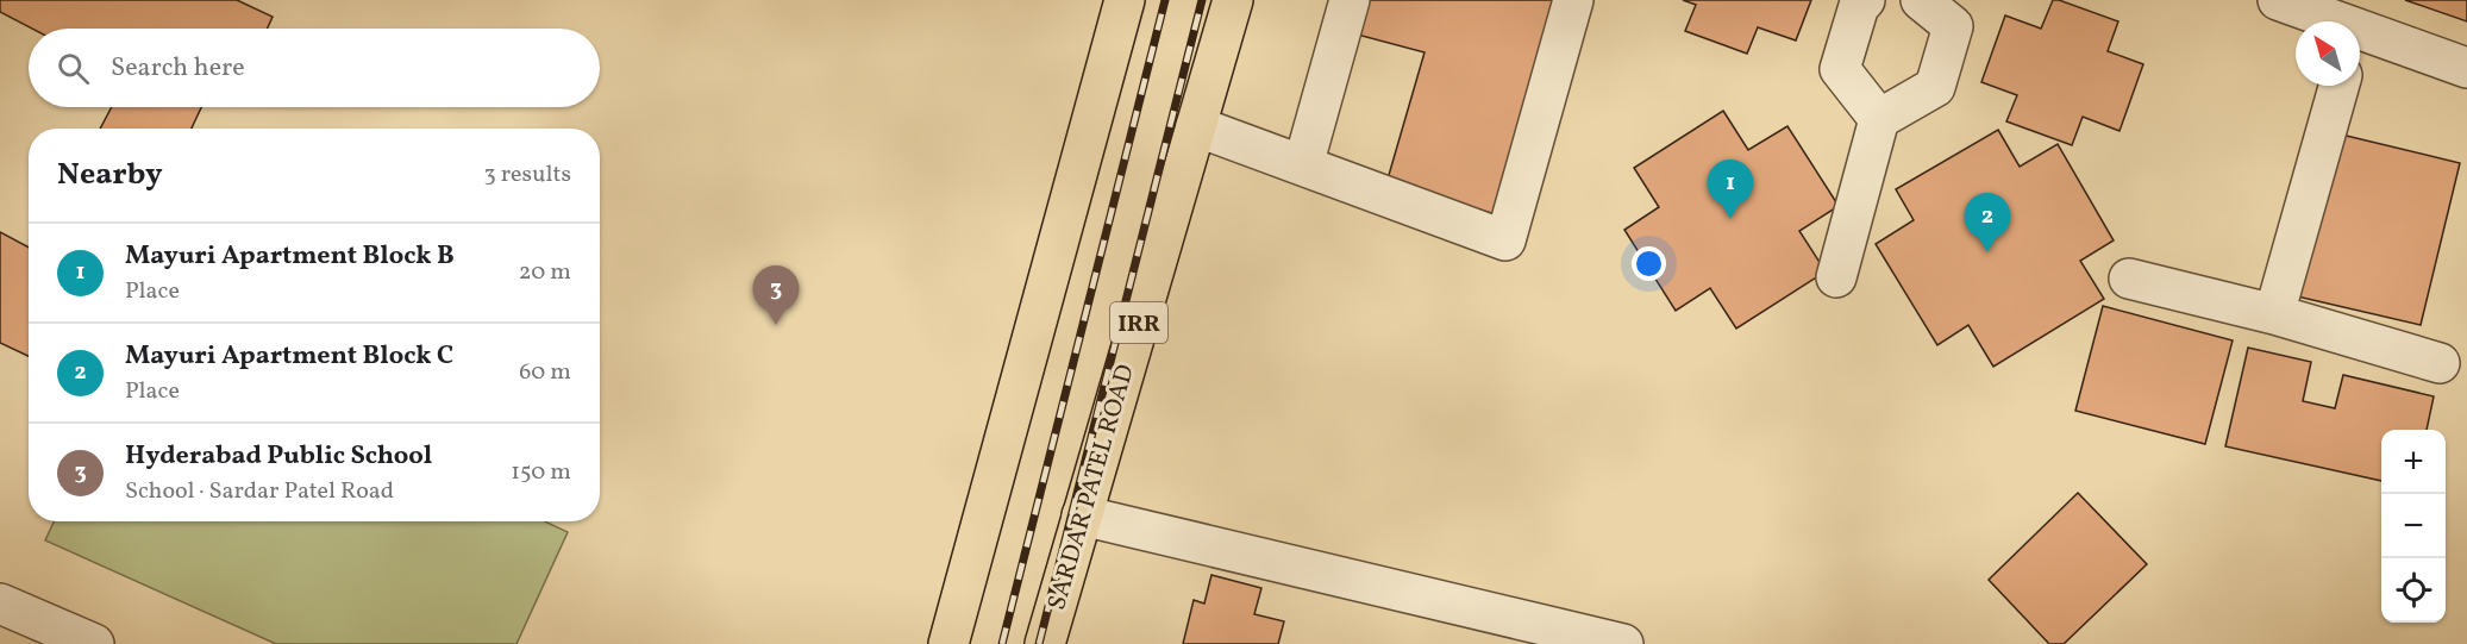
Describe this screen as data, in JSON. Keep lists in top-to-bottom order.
{
  "streets": {
    "main road": ["IRR", "SARDAR PATEL ROAD"]
  },
  "north": "top left",
  "page": {
    "search": "Search here",
    "heading": ["Nearby", "3 results"],
    "pins": ["1", "2", "3"],
    "list": [
      {
        "mark": "1",
        "name": "Mayuri Apartment Block B",
        "note": "Place",
        "value": "20 m"
      },
      {
        "mark": "2",
        "name": "Mayuri Apartment Block C",
        "note": "Place",
        "value": "60 m"
      },
      {
        "mark": "3",
        "name": "Hyderabad Public School",
        "note": "School · Sardar Patel Road",
        "value": "150 m"
      }
    ],
    "map_buttons": ["+", "−"]
  }
}
